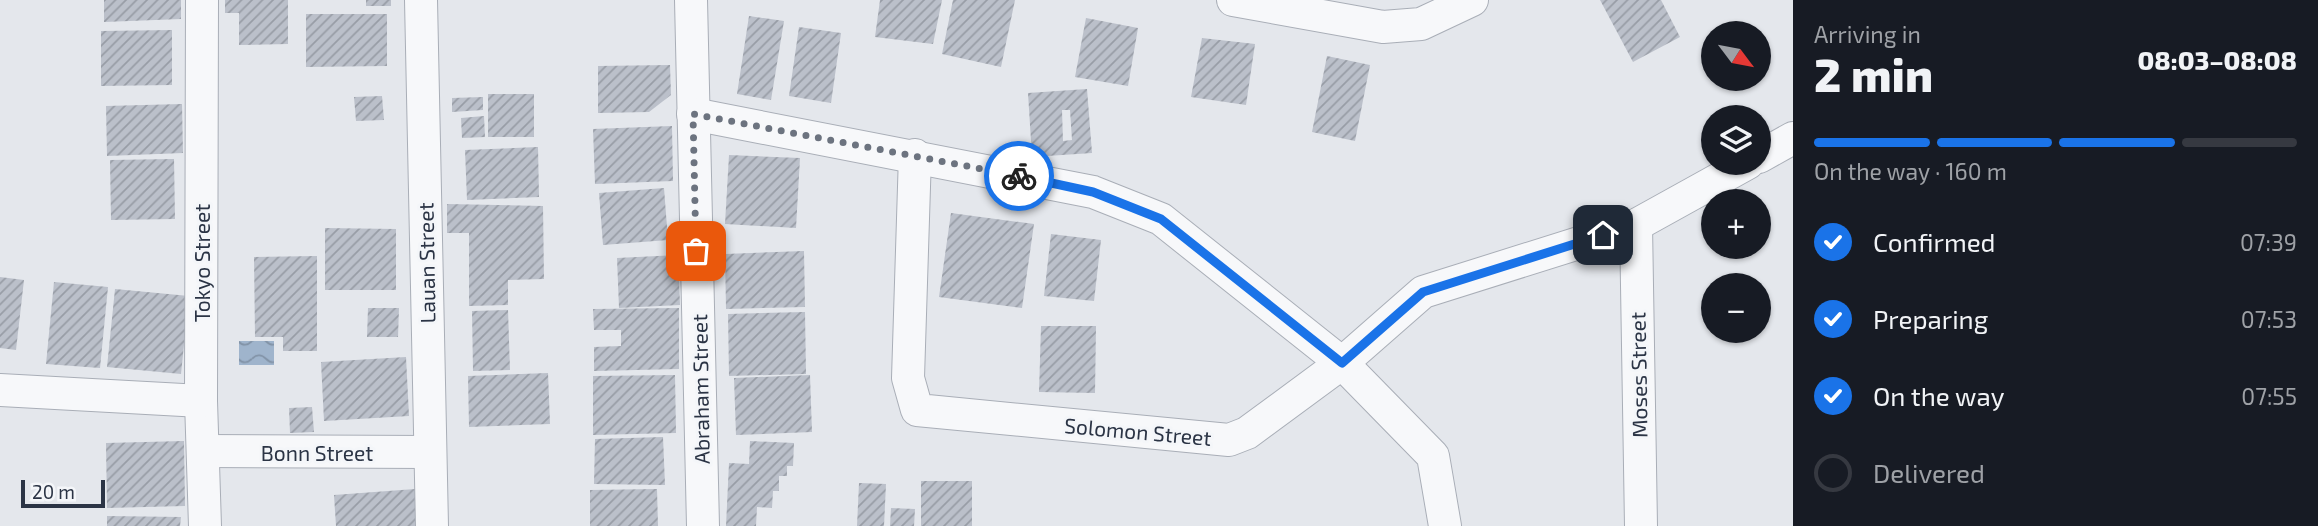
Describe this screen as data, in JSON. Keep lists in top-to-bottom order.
{
  "streets": {
    "street": [
      "Tokyo Street",
      "Lauan Street",
      "Moses Street",
      "Abraham Street",
      "Solomon Street",
      "Bonn Street"
    ]
  },
  "crossings": [
    ["Tokyo Street", "Bonn Street"],
    ["Lauan Street", "Bonn Street"],
    ["Moses Street", "Solomon Street"]
  ],
  "scale_bar": "20 m",
  "north": "bottom right",
  "page": {
    "heading": ["2 min", "Arriving in", "08:03–08:08"],
    "map_buttons": ["+", "−"],
    "bar": "On the way · 160 m",
    "list": [
      ["Confirmed", "07:39"],
      ["Preparing", "07:53"],
      ["On the way", "07:55"],
      "Delivered"
    ],
    "scale": "20 m"
  }
}
